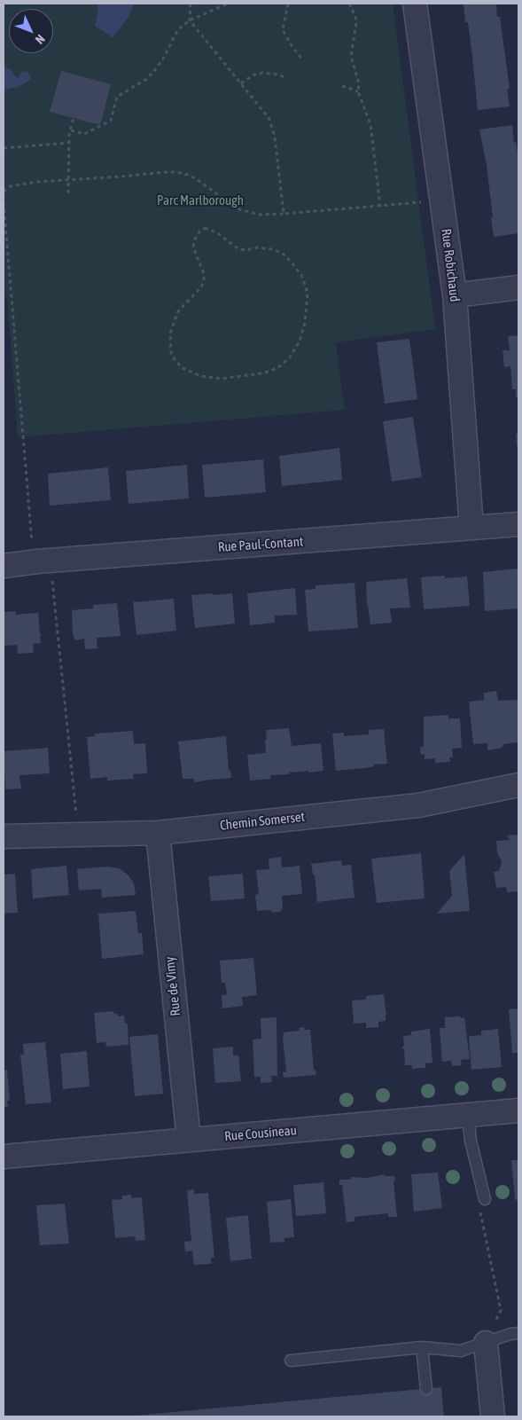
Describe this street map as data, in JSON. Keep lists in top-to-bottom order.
{
  "streets": {
    "street": [
      "Rue Robichaud",
      "Rue Paul-Contant",
      "Chemin Somerset",
      "Rue de Vimy",
      "Rue Cousineau"
    ]
  },
  "crossings": [
    ["Rue Robichaud", "Rue Paul-Contant"],
    ["Chemin Somerset", "Rue de Vimy"],
    ["Rue de Vimy", "Rue Cousineau"]
  ],
  "parks": ["Parc Marlborough"],
  "north": "bottom right"
}
